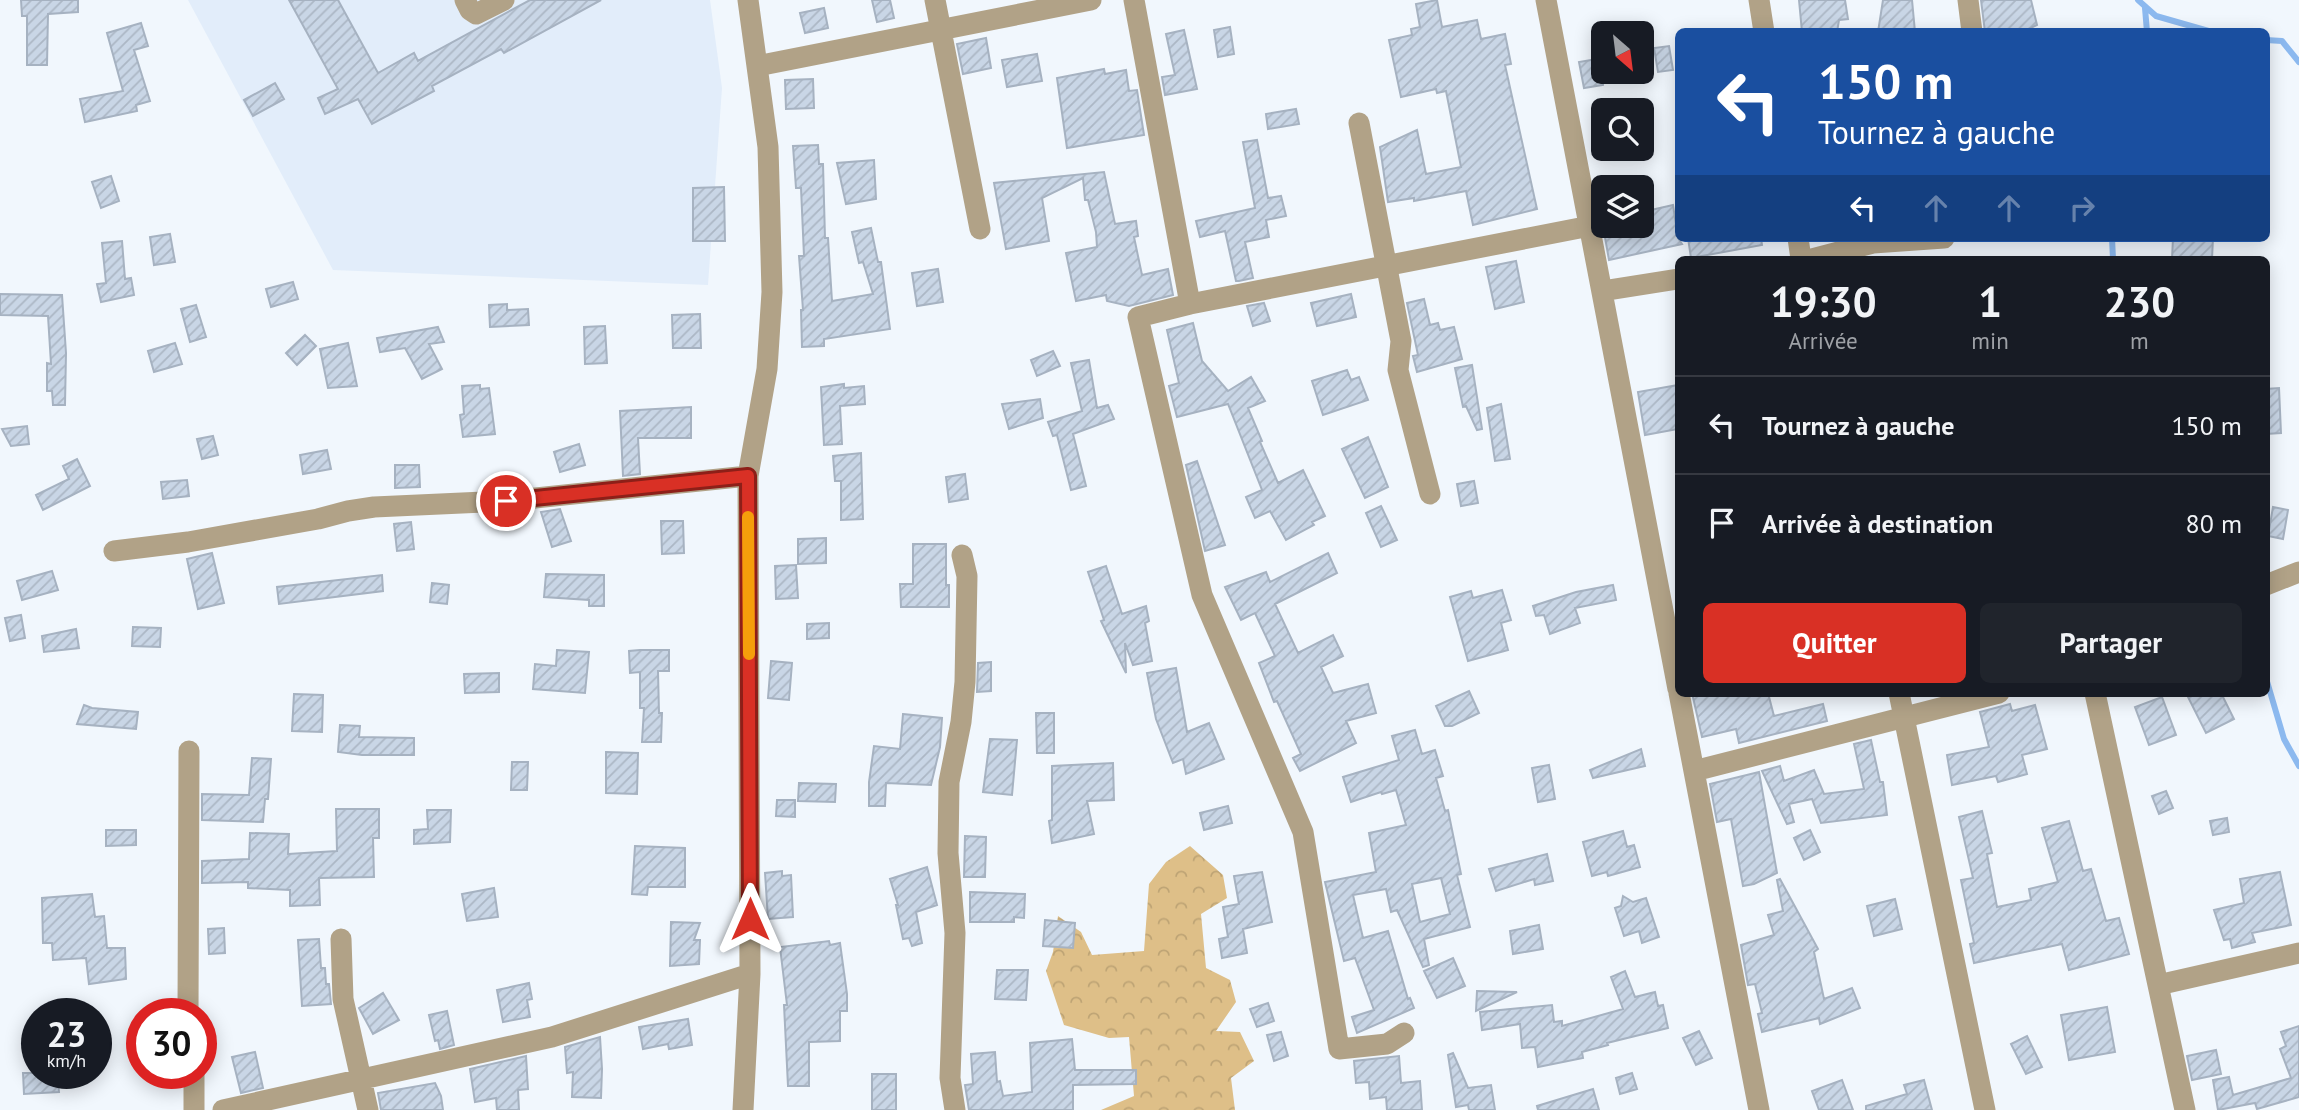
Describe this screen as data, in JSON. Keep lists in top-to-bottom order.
{
  "north": "bottom right",
  "page": {
    "turn": ["150 m", "Tournez à gauche"],
    "eta": [
      "19:30",
      "Arrivée",
      "1",
      "min",
      "230",
      "m"
    ],
    "list": [
      {
        "name": "Tournez à gauche",
        "value": "150 m"
      },
      {
        "name": "Arrivée à destination",
        "value": "80 m"
      }
    ],
    "buttons": ["Quitter", "Partager"],
    "speed": "23 km/h",
    "limit": "30"
  }
}
